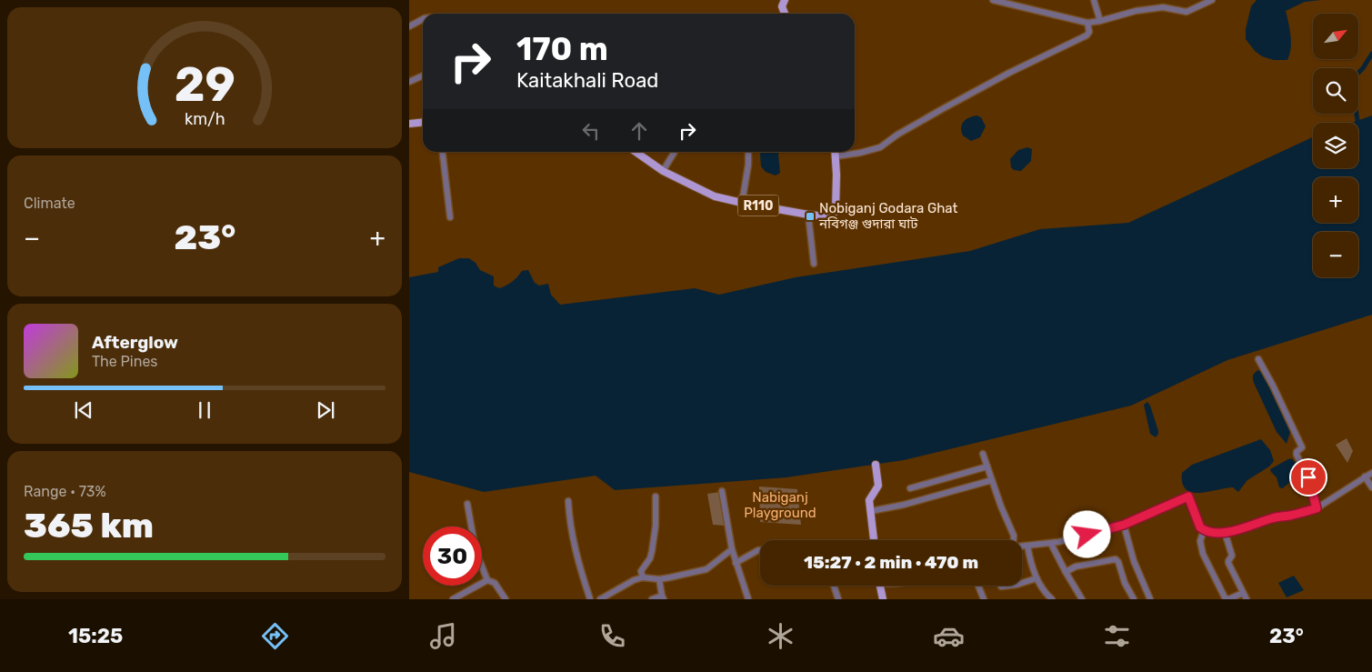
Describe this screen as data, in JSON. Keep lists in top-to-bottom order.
{
  "streets": {
    "main road": ["R110"]
  },
  "parks": ["Nabiganj Playground"],
  "places": {
    "transit": ["Nobiganj Godara Ghat নবিগঞ্জ গুদারা ঘাট"]
  },
  "north": "top right",
  "page": {
    "map_buttons": ["+", "−"],
    "turn": ["170 m", "Kaitakhali Road"],
    "tile": [
      "Climate",
      ["Range · 73%", "365 km"]
    ],
    "heat": ["−", "23°", "+"],
    "song": ["Afterglow", "The Pines"],
    "limit": "30",
    "trip": "15:27 · 2 min · 470 m",
    "tabs": ["15:25", "23°"],
    "gauge": ["29", "km/h"]
  }
}
